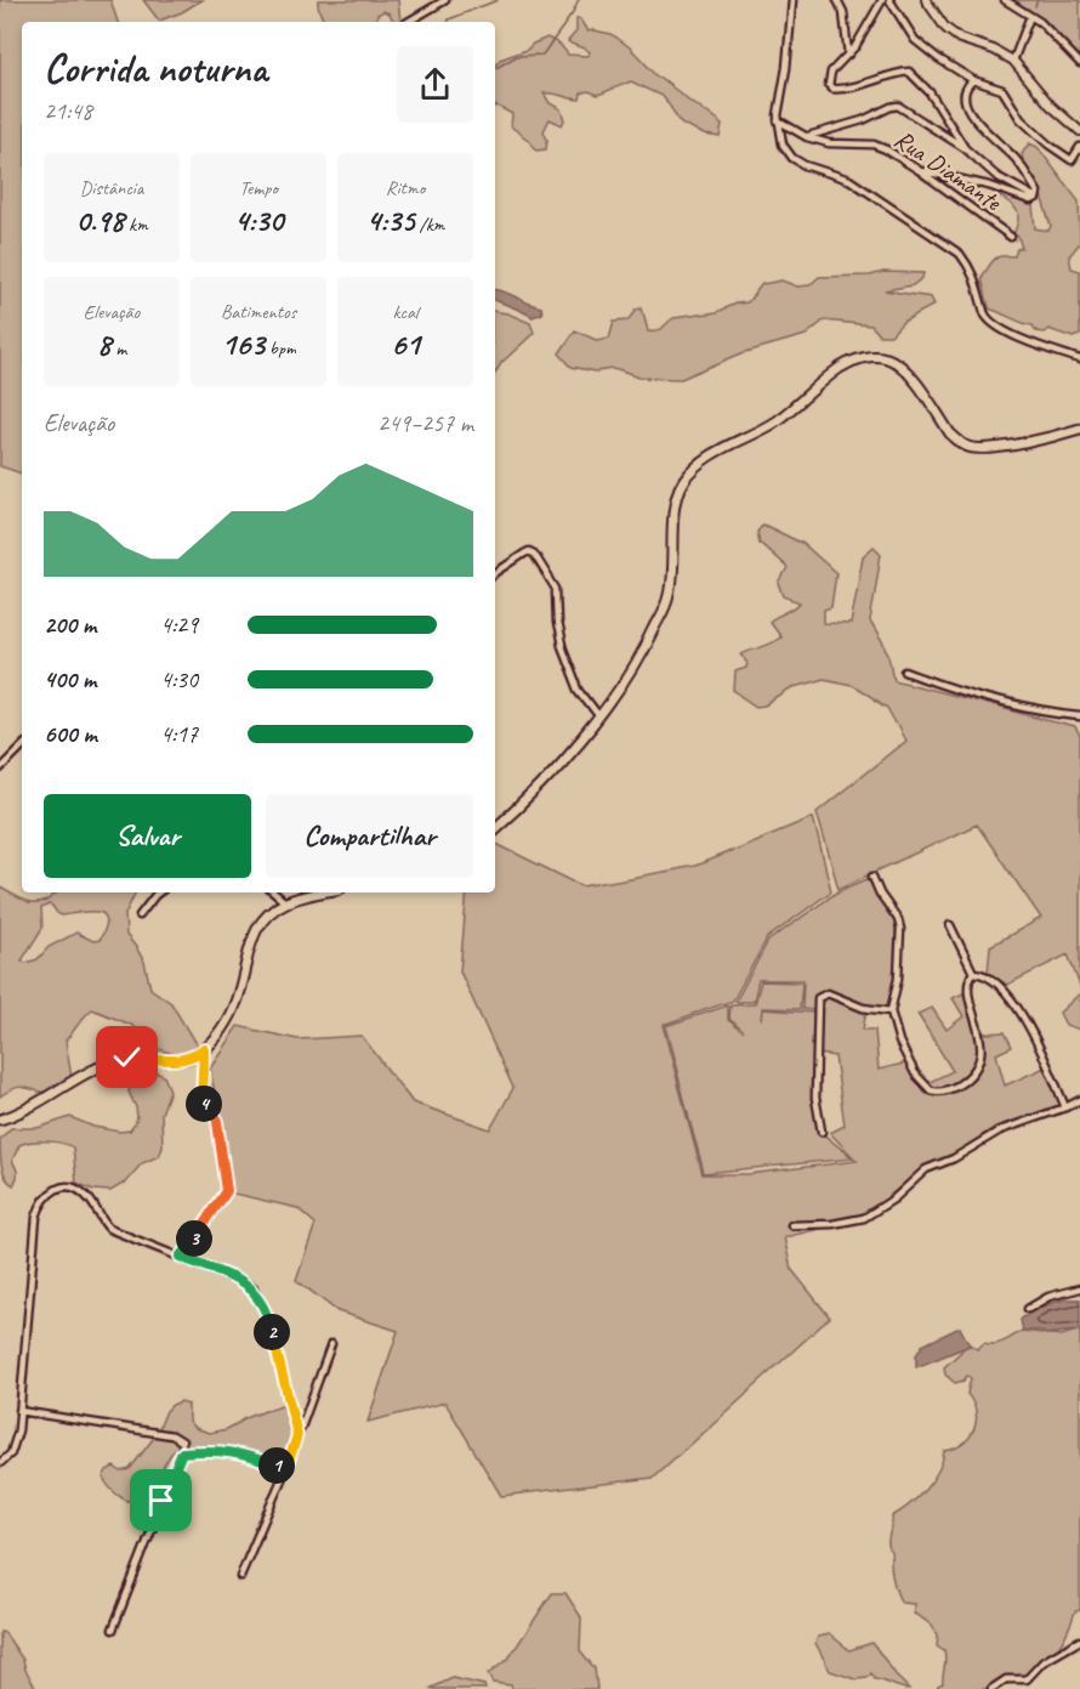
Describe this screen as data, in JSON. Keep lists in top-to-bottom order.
{
  "streets": {
    "street": ["Rua Diamante"]
  },
  "page": {
    "heading": ["Corrida noturna", "21:48"],
    "stats": [
      ["Distância", "0.98 km"],
      ["Tempo", "4:30"],
      ["Ritmo", "4:35 /km"],
      ["Elevação", "8 m"],
      ["Batimentos", "163 bpm"],
      ["kcal", "61"]
    ],
    "chart": ["Elevação", "249–257 m"],
    "list": [
      {
        "name": "200 m",
        "note": "4:29"
      },
      {
        "name": "400 m",
        "note": "4:30"
      },
      {
        "name": "600 m",
        "note": "4:17"
      }
    ],
    "buttons": ["Salvar", "Compartilhar"],
    "pins": [
      "4",
      "3",
      "2",
      "1"
    ]
  }
}
